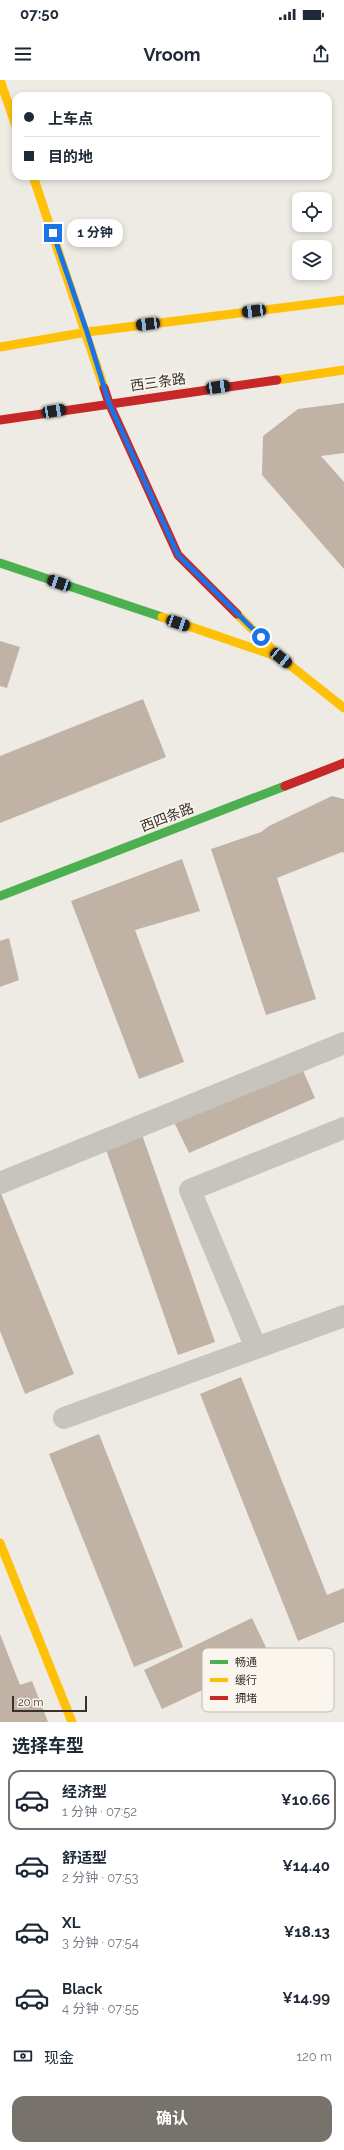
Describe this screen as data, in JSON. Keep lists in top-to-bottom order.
{
  "streets": {
    "main road": ["西三条路", "西四条路"]
  },
  "legend": ["畅通", "缓行", "拥堵"],
  "scale_bar": "20 m",
  "page": {
    "status": "07:50",
    "header": "Vroom",
    "banner": ["上车点", "目的地"],
    "bubble": "1 分钟",
    "scale": "20 m",
    "heading": "选择车型",
    "list": [
      {
        "name": "经济型",
        "note": "1 分钟 · 07:52",
        "value": "¥10.66"
      },
      {
        "name": "舒适型",
        "note": "2 分钟 · 07:53",
        "value": "¥14.40"
      },
      {
        "name": "XL",
        "note": "3 分钟 · 07:54",
        "value": "¥18.13"
      },
      {
        "name": "Black",
        "note": "4 分钟 · 07:55",
        "value": "¥14.99"
      }
    ],
    "pay": ["现金", "120 m"],
    "buttons": "确认"
  }
}
